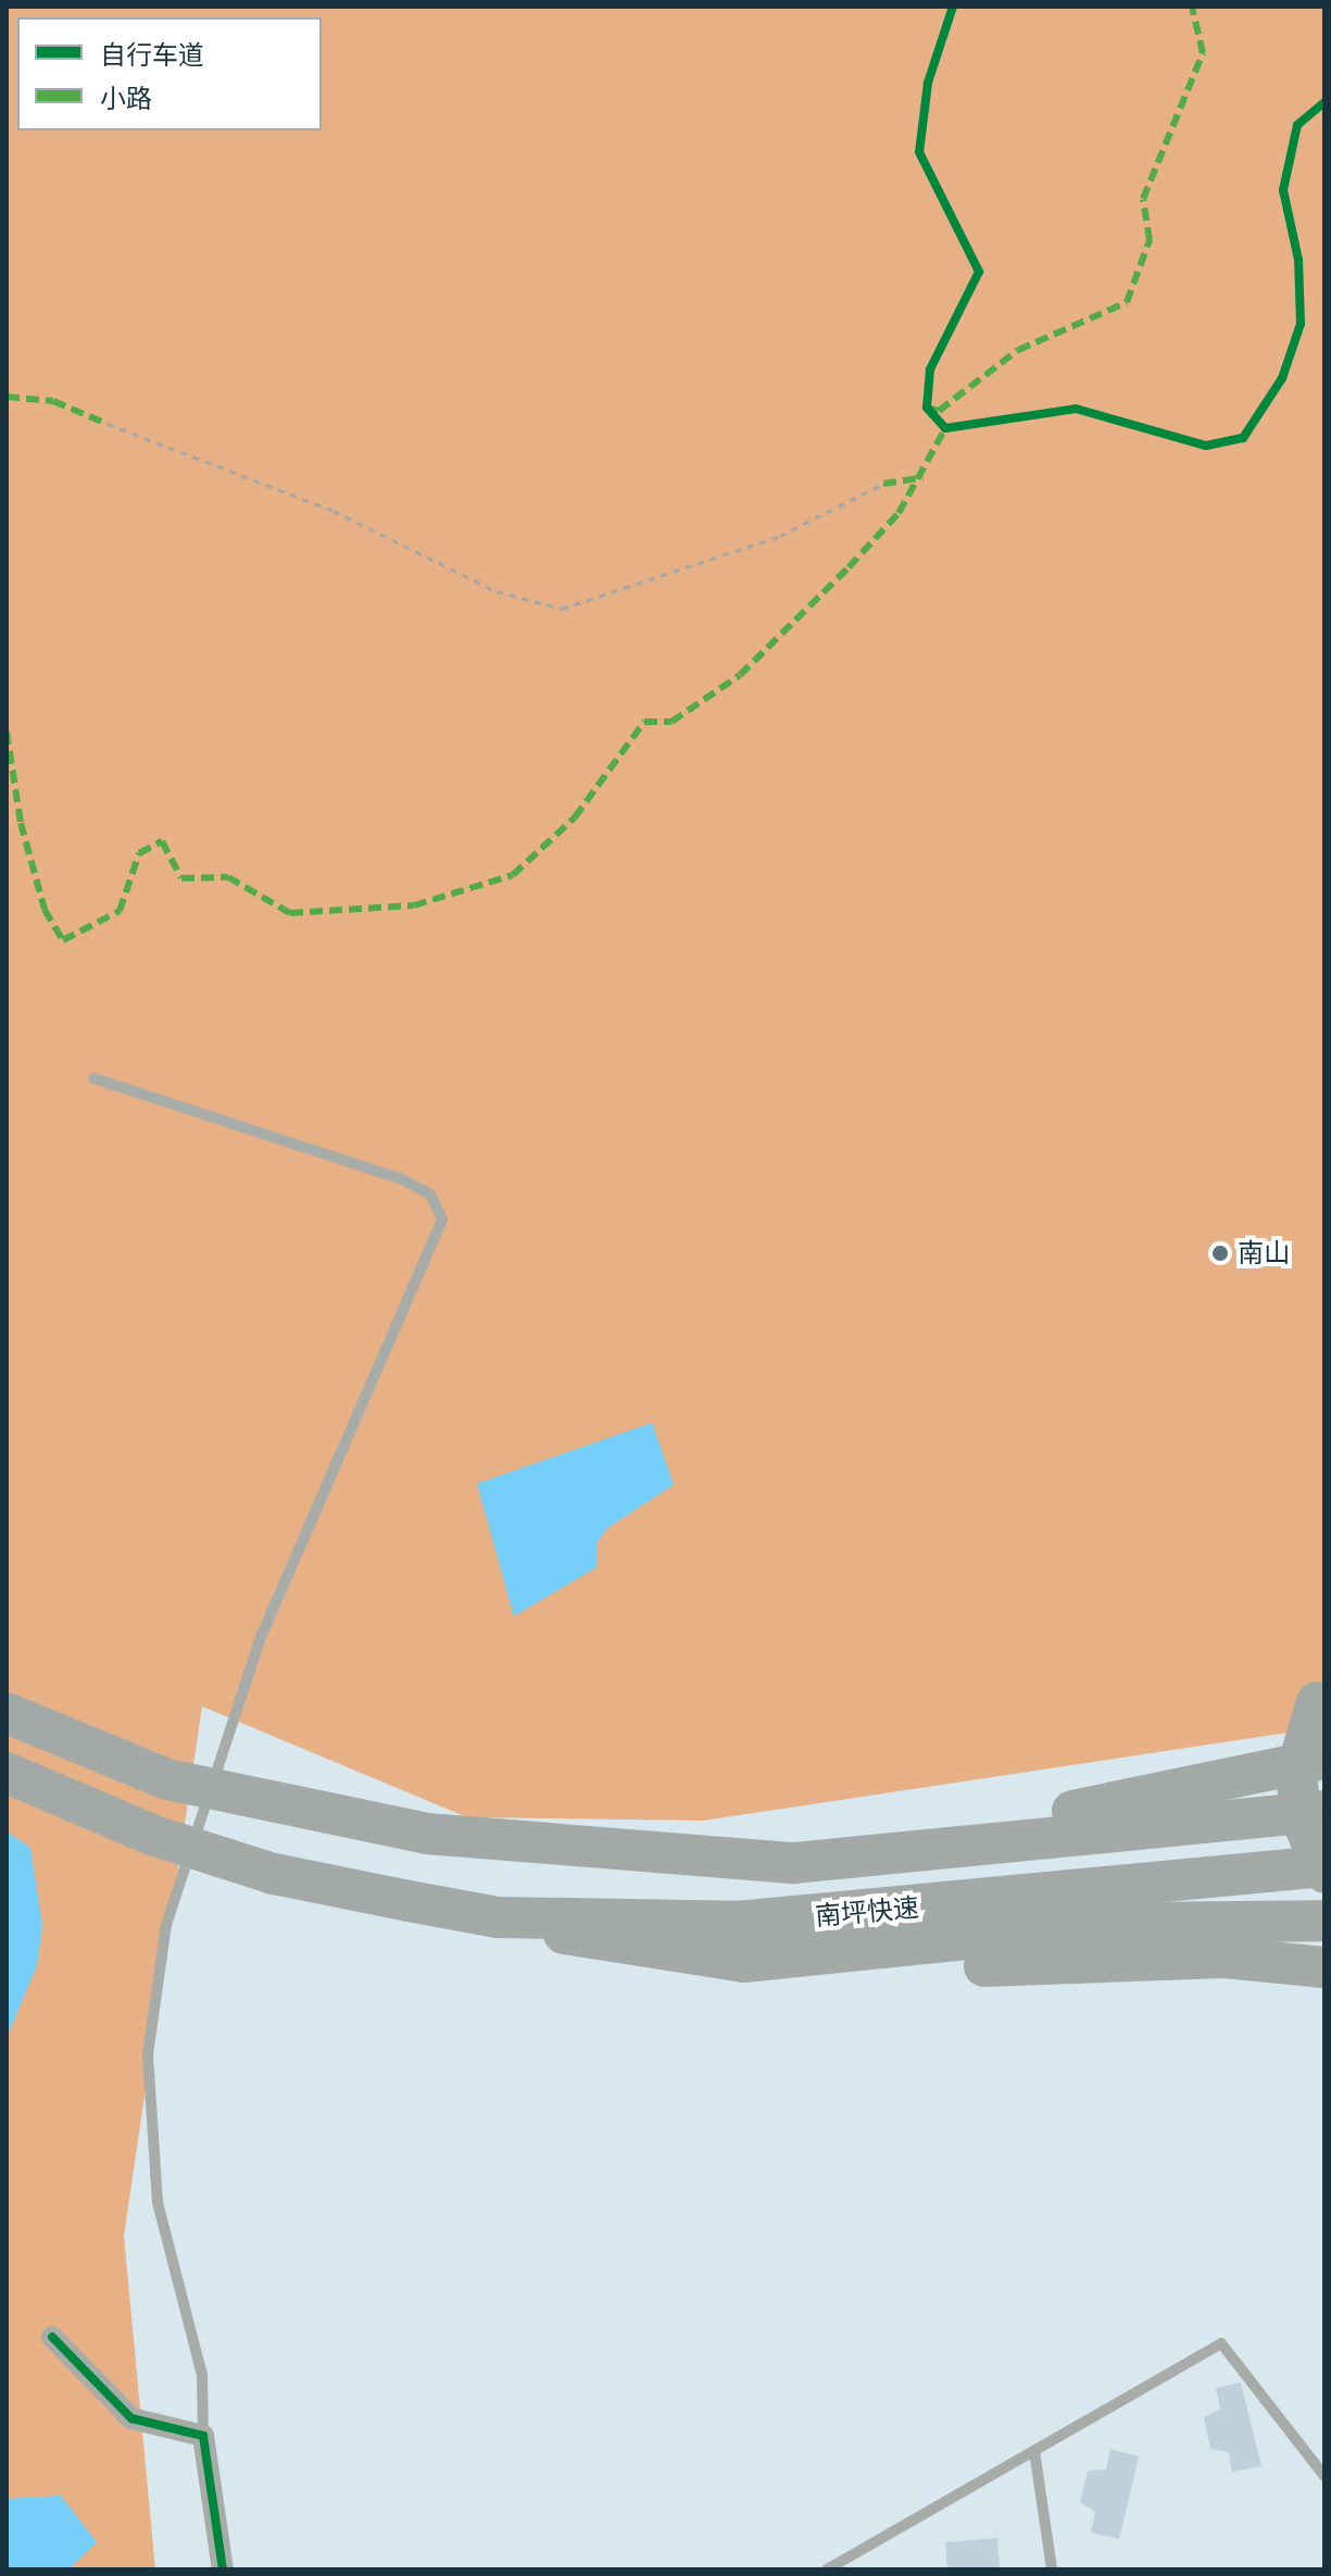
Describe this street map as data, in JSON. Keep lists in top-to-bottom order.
{
  "streets": {
    "highway": ["南坪快速"]
  },
  "places": ["南山"],
  "legend": ["自行车道", "小路"]
}
